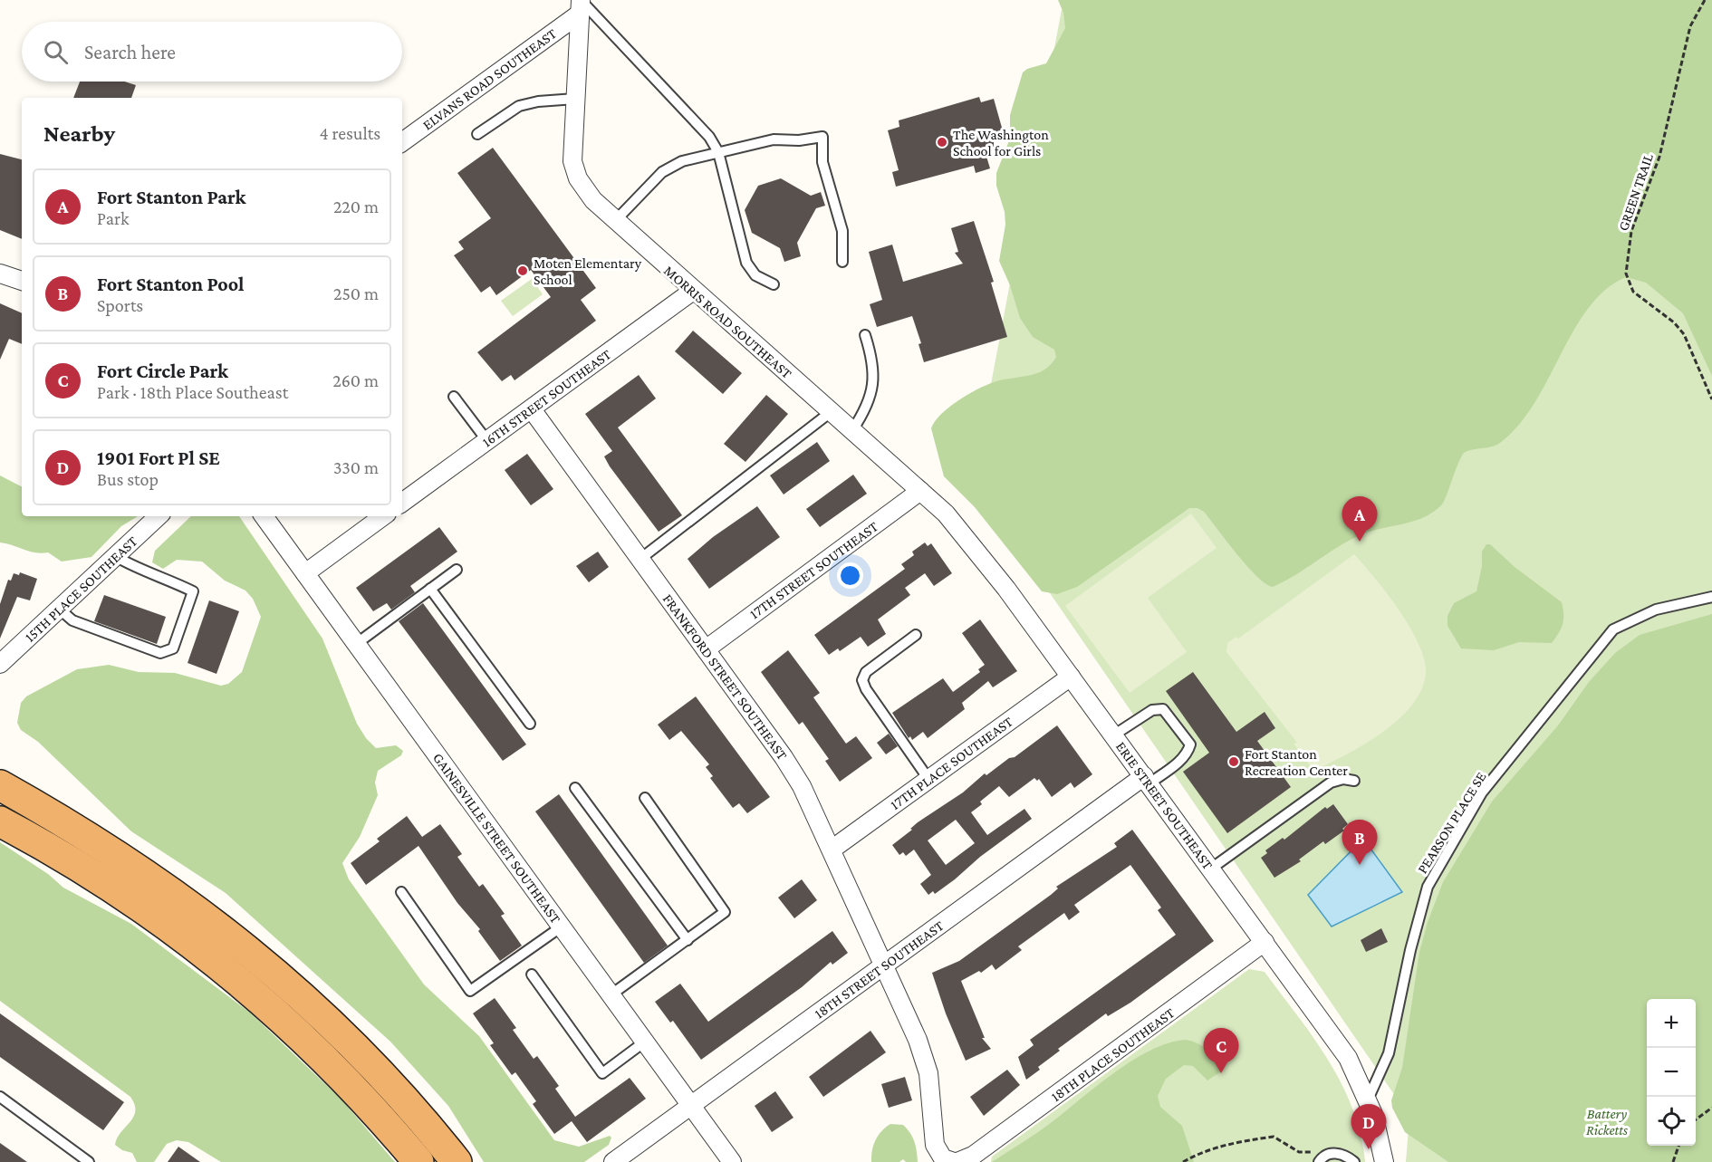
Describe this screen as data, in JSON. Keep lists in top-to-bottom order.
{
  "streets": {
    "street": [
      "ELVANS ROAD SOUTHEAST",
      "MORRIS ROAD SOUTHEAST",
      "16TH STREET SOUTHEAST",
      "17TH STREET SOUTHEAST",
      "15TH PLACE SOUTHEAST",
      "FRANKFORD STREET SOUTHEAST",
      "17TH PLACE SOUTHEAST",
      "ERIE STREET SOUTHEAST",
      "GAINESVILLE STREET SOUTHEAST",
      "18TH STREET SOUTHEAST",
      "18TH PLACE SOUTHEAST"
    ],
    "lane": ["PEARSON PLACE SE"],
    "path": ["GREEN TRAIL"]
  },
  "crossings": [
    ["ELVANS ROAD SOUTHEAST", "MORRIS ROAD SOUTHEAST"],
    ["MORRIS ROAD SOUTHEAST", "16TH STREET SOUTHEAST"],
    ["MORRIS ROAD SOUTHEAST", "17TH STREET SOUTHEAST"],
    ["MORRIS ROAD SOUTHEAST", "ERIE STREET SOUTHEAST"],
    ["16TH STREET SOUTHEAST", "FRANKFORD STREET SOUTHEAST"],
    ["17TH STREET SOUTHEAST", "FRANKFORD STREET SOUTHEAST"],
    ["17TH STREET SOUTHEAST", "ERIE STREET SOUTHEAST"],
    ["FRANKFORD STREET SOUTHEAST", "17TH PLACE SOUTHEAST"],
    ["FRANKFORD STREET SOUTHEAST", "18TH STREET SOUTHEAST"],
    ["17TH PLACE SOUTHEAST", "ERIE STREET SOUTHEAST"],
    ["ERIE STREET SOUTHEAST", "PEARSON PLACE SE"],
    ["ERIE STREET SOUTHEAST", "18TH STREET SOUTHEAST"],
    ["ERIE STREET SOUTHEAST", "18TH PLACE SOUTHEAST"],
    ["GAINESVILLE STREET SOUTHEAST", "18TH STREET SOUTHEAST"]
  ],
  "parks": ["Battery Ricketts"],
  "places": ["The Washington School for Girls", "Moten Elementary School", "Fort Stanton Recreation Center"],
  "page": {
    "search": "Search here",
    "heading": ["Nearby", "4 results"],
    "list": [
      {
        "mark": "A",
        "name": "Fort Stanton Park",
        "note": "Park",
        "value": "220 m"
      },
      {
        "mark": "B",
        "name": "Fort Stanton Pool",
        "note": "Sports",
        "value": "250 m"
      },
      {
        "mark": "C",
        "name": "Fort Circle Park",
        "note": "Park · 18th Place Southeast",
        "value": "260 m"
      },
      {
        "mark": "D",
        "name": "1901 Fort Pl SE",
        "note": "Bus stop",
        "value": "330 m"
      }
    ],
    "pins": [
      "A",
      "B",
      "C",
      "D"
    ],
    "map_buttons": ["+", "−"]
  }
}
